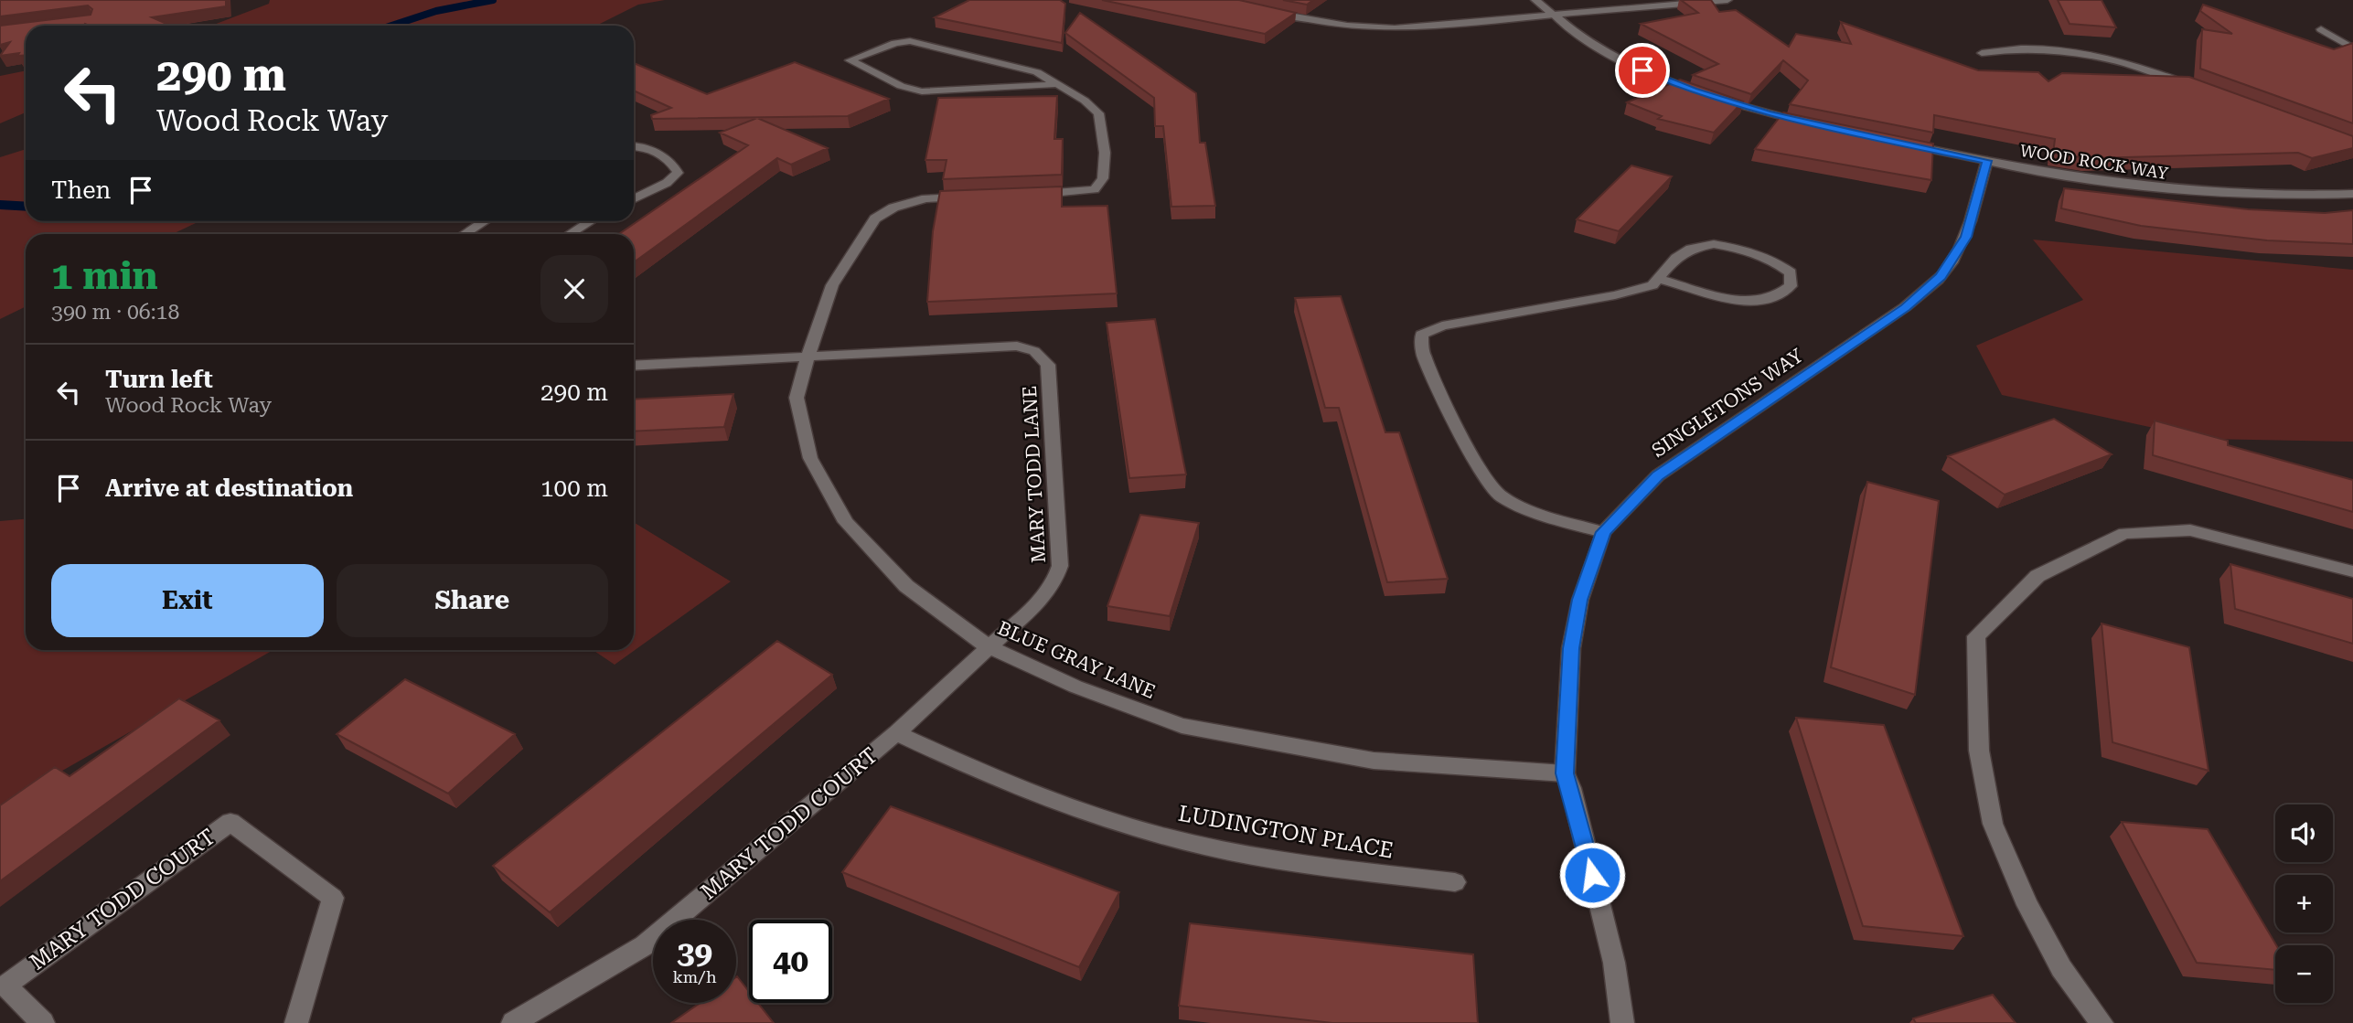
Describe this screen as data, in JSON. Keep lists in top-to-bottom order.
{
  "streets": {
    "street": [
      "WOOD ROCK WAY",
      "SINGLETONS WAY",
      "MARY TODD LANE",
      "BLUE GRAY LANE",
      "MARY TODD COURT",
      "LUDINGTON PLACE"
    ]
  },
  "crossings": [
    ["WOOD ROCK WAY", "SINGLETONS WAY"],
    ["SINGLETONS WAY", "BLUE GRAY LANE"],
    ["MARY TODD LANE", "BLUE GRAY LANE"],
    ["MARY TODD LANE", "MARY TODD COURT"],
    ["BLUE GRAY LANE", "MARY TODD COURT"],
    ["MARY TODD COURT", "LUDINGTON PLACE"]
  ],
  "page": {
    "turn": ["290 m", "Wood Rock Way"],
    "then": "Then",
    "heading": ["1 min", "390 m · 06:18"],
    "list": [
      {
        "name": "Turn left",
        "note": "Wood Rock Way",
        "value": "290 m"
      },
      {
        "name": "Arrive at destination",
        "value": "100 m"
      }
    ],
    "buttons": ["Exit", "Share"],
    "map_buttons": ["+", "−"],
    "speed": "39 km/h",
    "limit": "40"
  }
}
